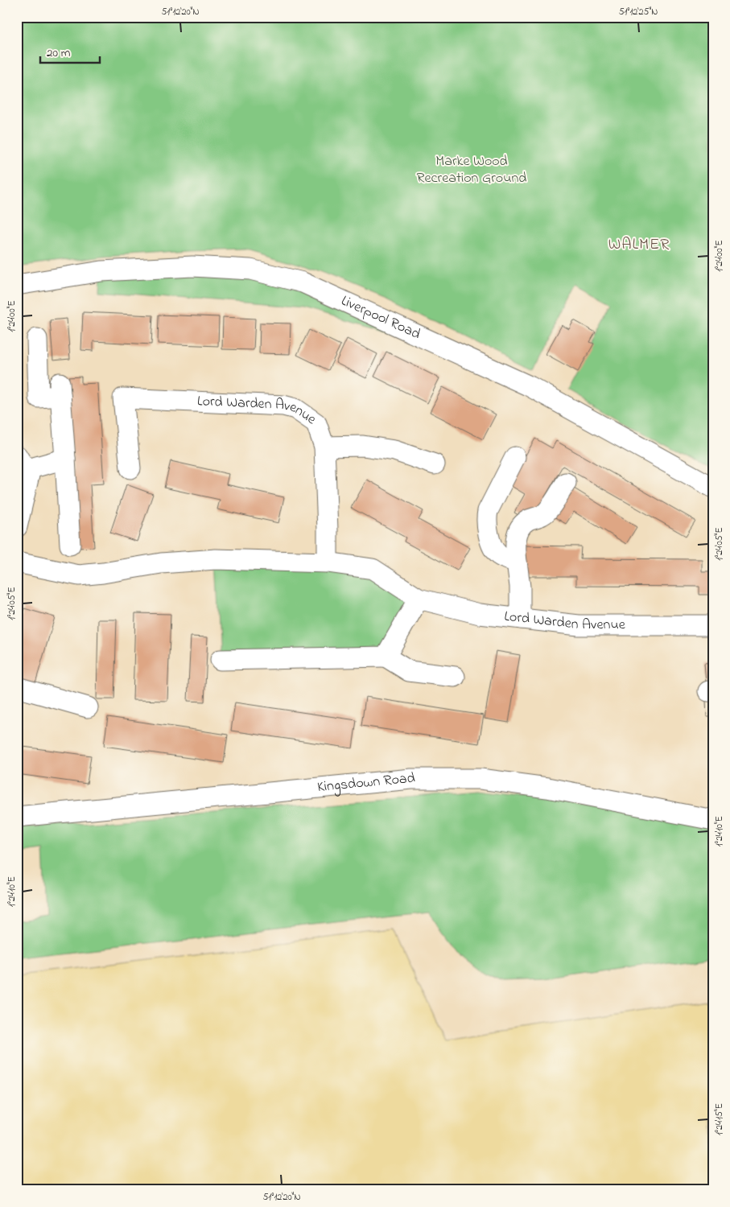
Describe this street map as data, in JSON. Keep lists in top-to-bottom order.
{
  "streets": {
    "street": ["Liverpool Road", "Lord Warden Avenue", "Kingsdown Road"]
  },
  "districts": ["WALMER"],
  "parks": ["Marke Wood Recreation Ground"],
  "scale_bar": "20 m",
  "coordinates": [
    "51°12'20\"N",
    "51°12'25\"N",
    "1°24'00\"E",
    "1°24'05\"E",
    "1°24'10\"E",
    "1°24'15\"E"
  ]
}
